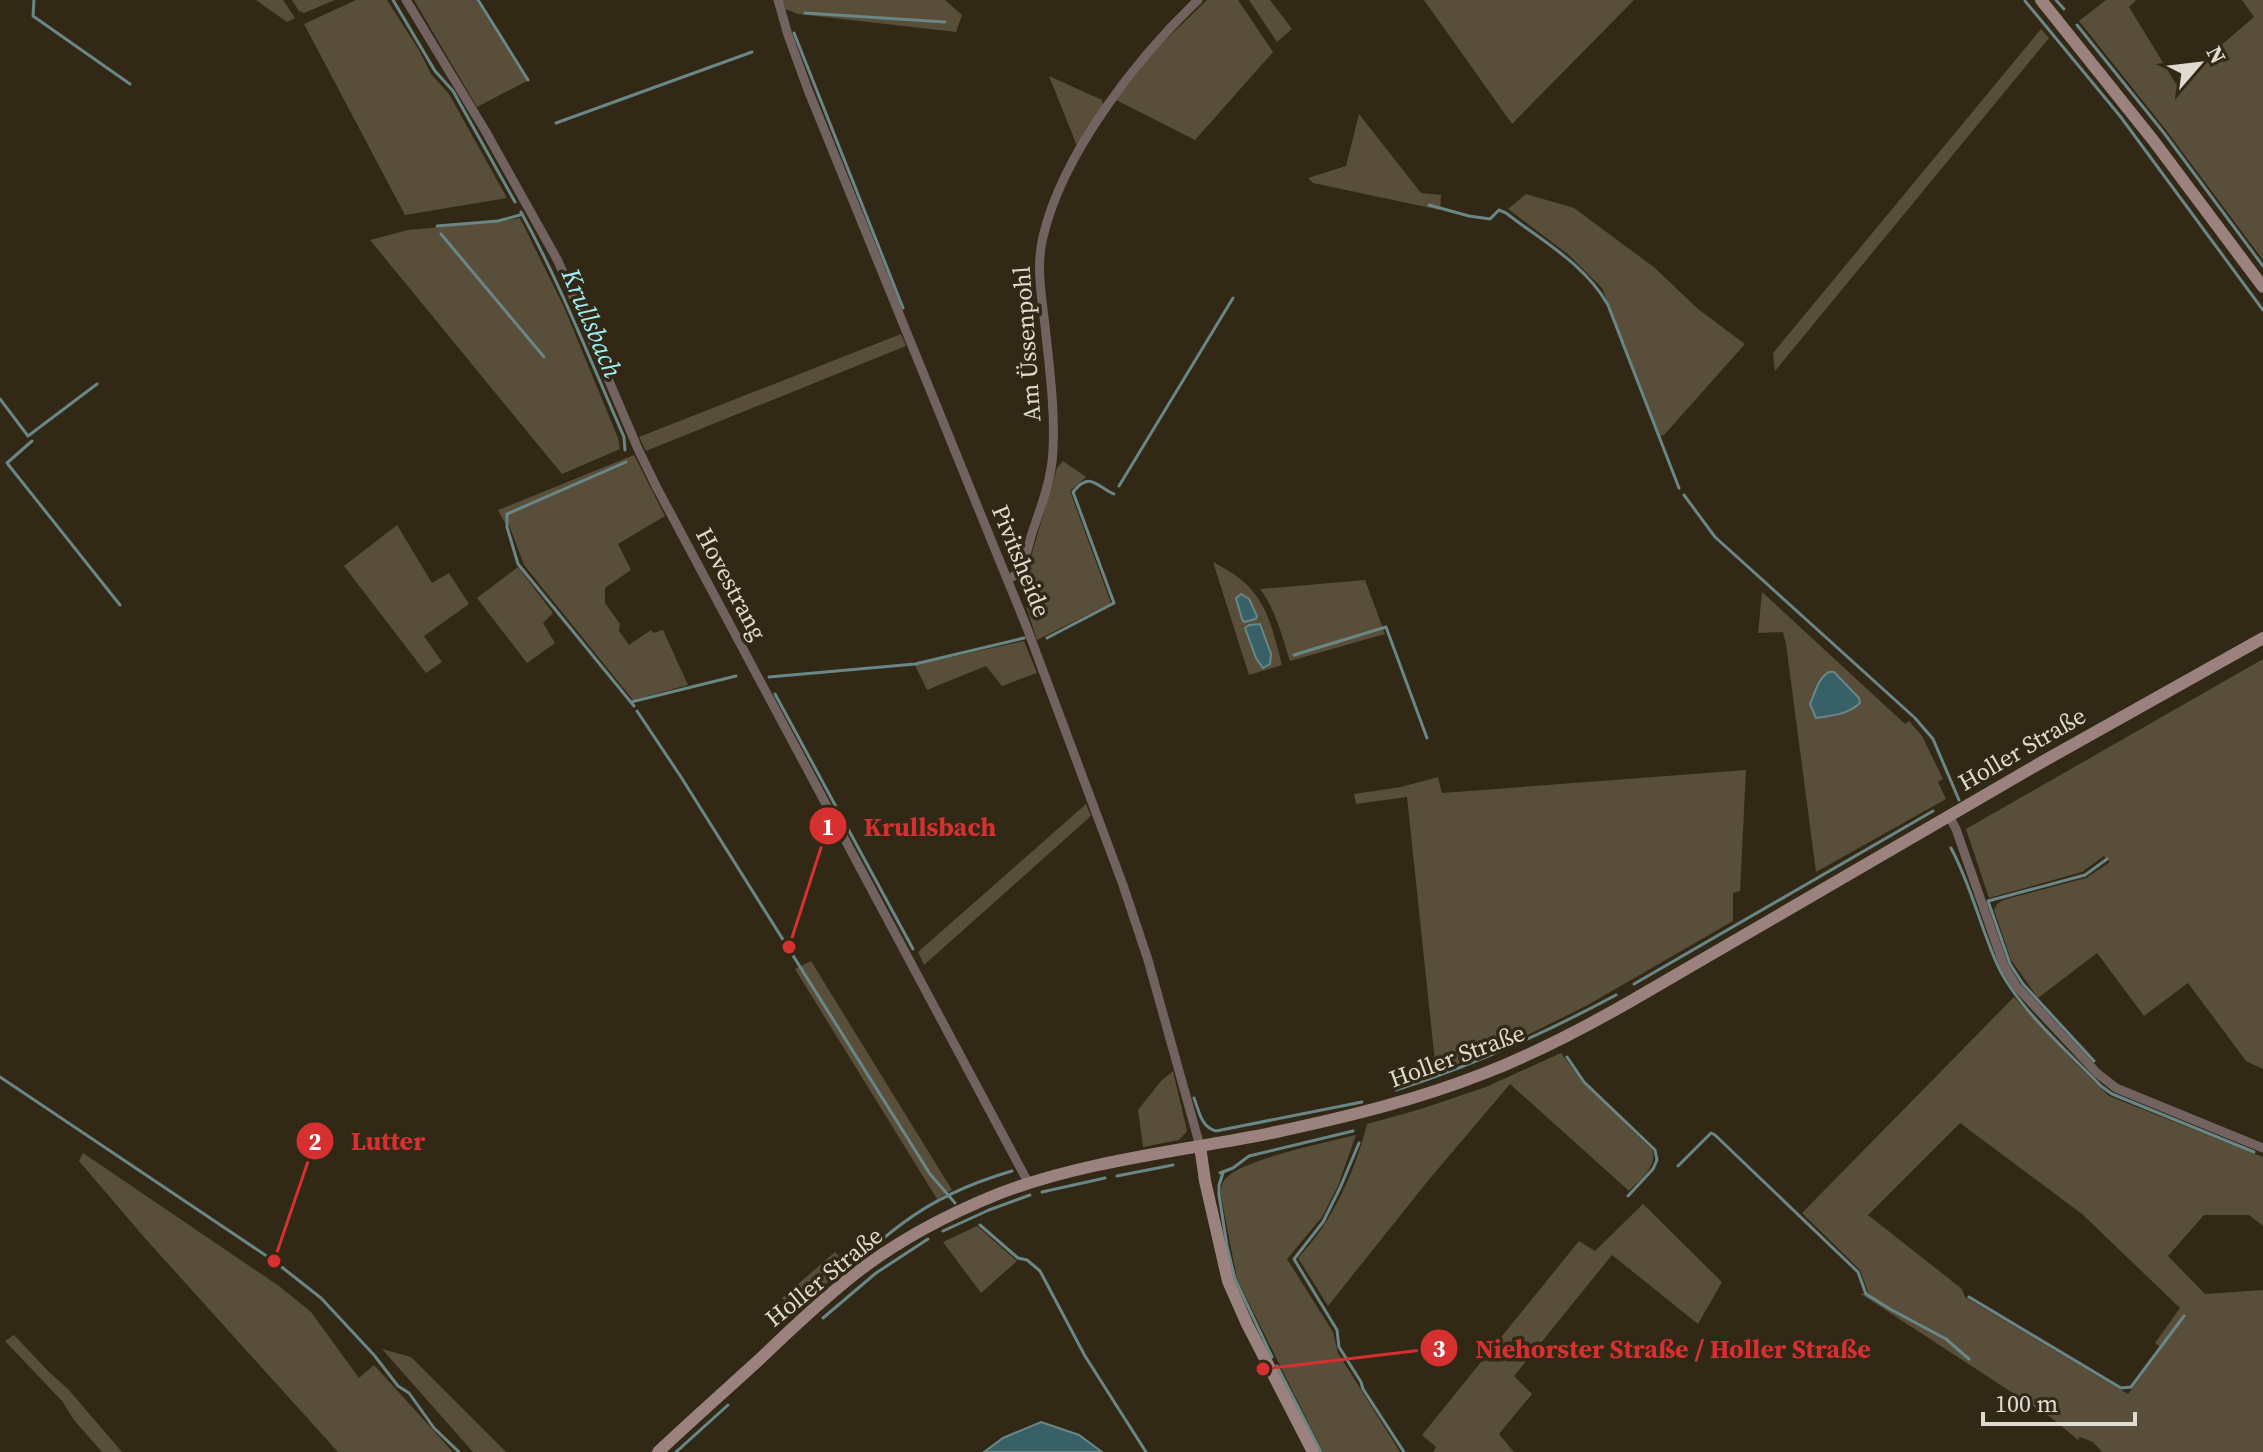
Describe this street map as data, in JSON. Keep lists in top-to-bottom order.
{
  "streets": {
    "street": [
      "Am Üssenpohl",
      "Pivitsheide",
      "Hovestrang",
      "Holler Straße"
    ]
  },
  "crossings": [
    ["Am Üssenpohl", "Pivitsheide"],
    ["Pivitsheide", "Holler Straße"],
    ["Hovestrang", "Holler Straße"]
  ],
  "water": ["Krullsbach"],
  "places": ["Krullsbach", "Lutter", "Niehorster Straße / Holler Straße"],
  "scale_bar": "100 m",
  "north": "top right"
}
